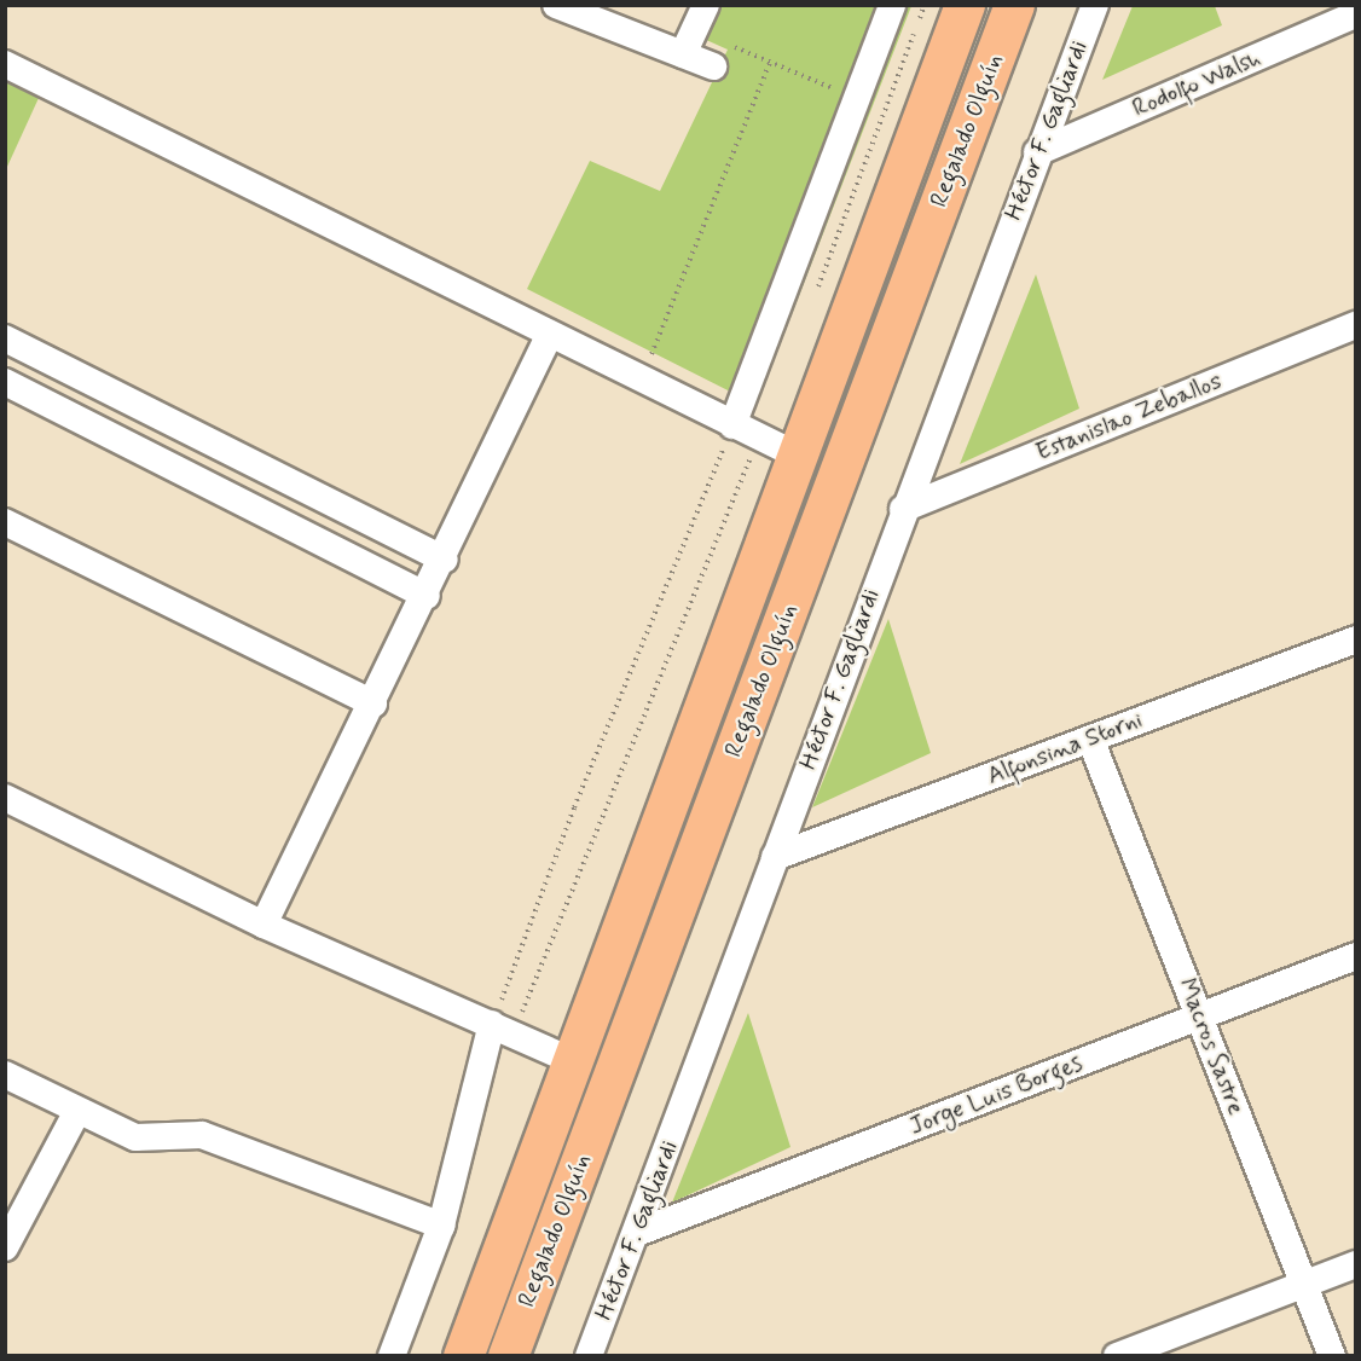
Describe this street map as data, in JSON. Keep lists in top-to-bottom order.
{
  "streets": {
    "main road": ["Regalado Olguín"],
    "street": [
      "Rodolfo Walsh",
      "Héctor F. Gagliardi",
      "Estanislao Zeballos",
      "Alfonsina Storni",
      "Macros Sastre",
      "Jorge Luis Borges"
    ]
  },
  "crossings": [
    ["Rodolfo Walsh", "Héctor F. Gagliardi"],
    ["Héctor F. Gagliardi", "Estanislao Zeballos"],
    ["Héctor F. Gagliardi", "Alfonsina Storni"],
    ["Héctor F. Gagliardi", "Jorge Luis Borges"],
    ["Alfonsina Storni", "Macros Sastre"],
    ["Macros Sastre", "Jorge Luis Borges"]
  ]
}
